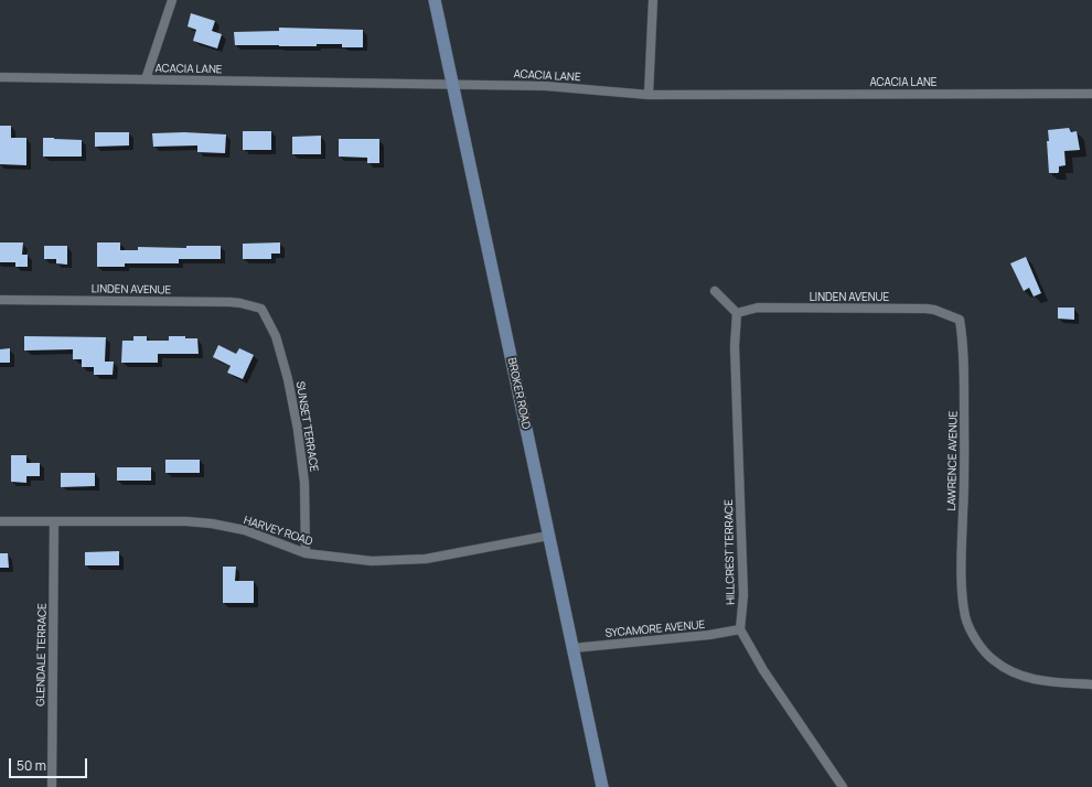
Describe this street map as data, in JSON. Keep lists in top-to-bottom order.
{
  "streets": {
    "street": [
      "ACACIA LANE",
      "LINDEN AVENUE",
      "BROKER ROAD",
      "SUNSET TERRACE",
      "LAWRENCE AVENUE",
      "HARVEY ROAD",
      "HILLCREST TERRACE",
      "SYCAMORE AVENUE",
      "GLENDALE TERRACE"
    ]
  },
  "crossings": [
    ["ACACIA LANE", "BROKER ROAD"],
    ["LINDEN AVENUE", "SUNSET TERRACE"],
    ["LINDEN AVENUE", "LAWRENCE AVENUE"],
    ["LINDEN AVENUE", "HILLCREST TERRACE"],
    ["BROKER ROAD", "HARVEY ROAD"],
    ["BROKER ROAD", "SYCAMORE AVENUE"],
    ["SUNSET TERRACE", "HARVEY ROAD"],
    ["HARVEY ROAD", "GLENDALE TERRACE"],
    ["HILLCREST TERRACE", "SYCAMORE AVENUE"]
  ],
  "scale_bar": "50 m"
}
